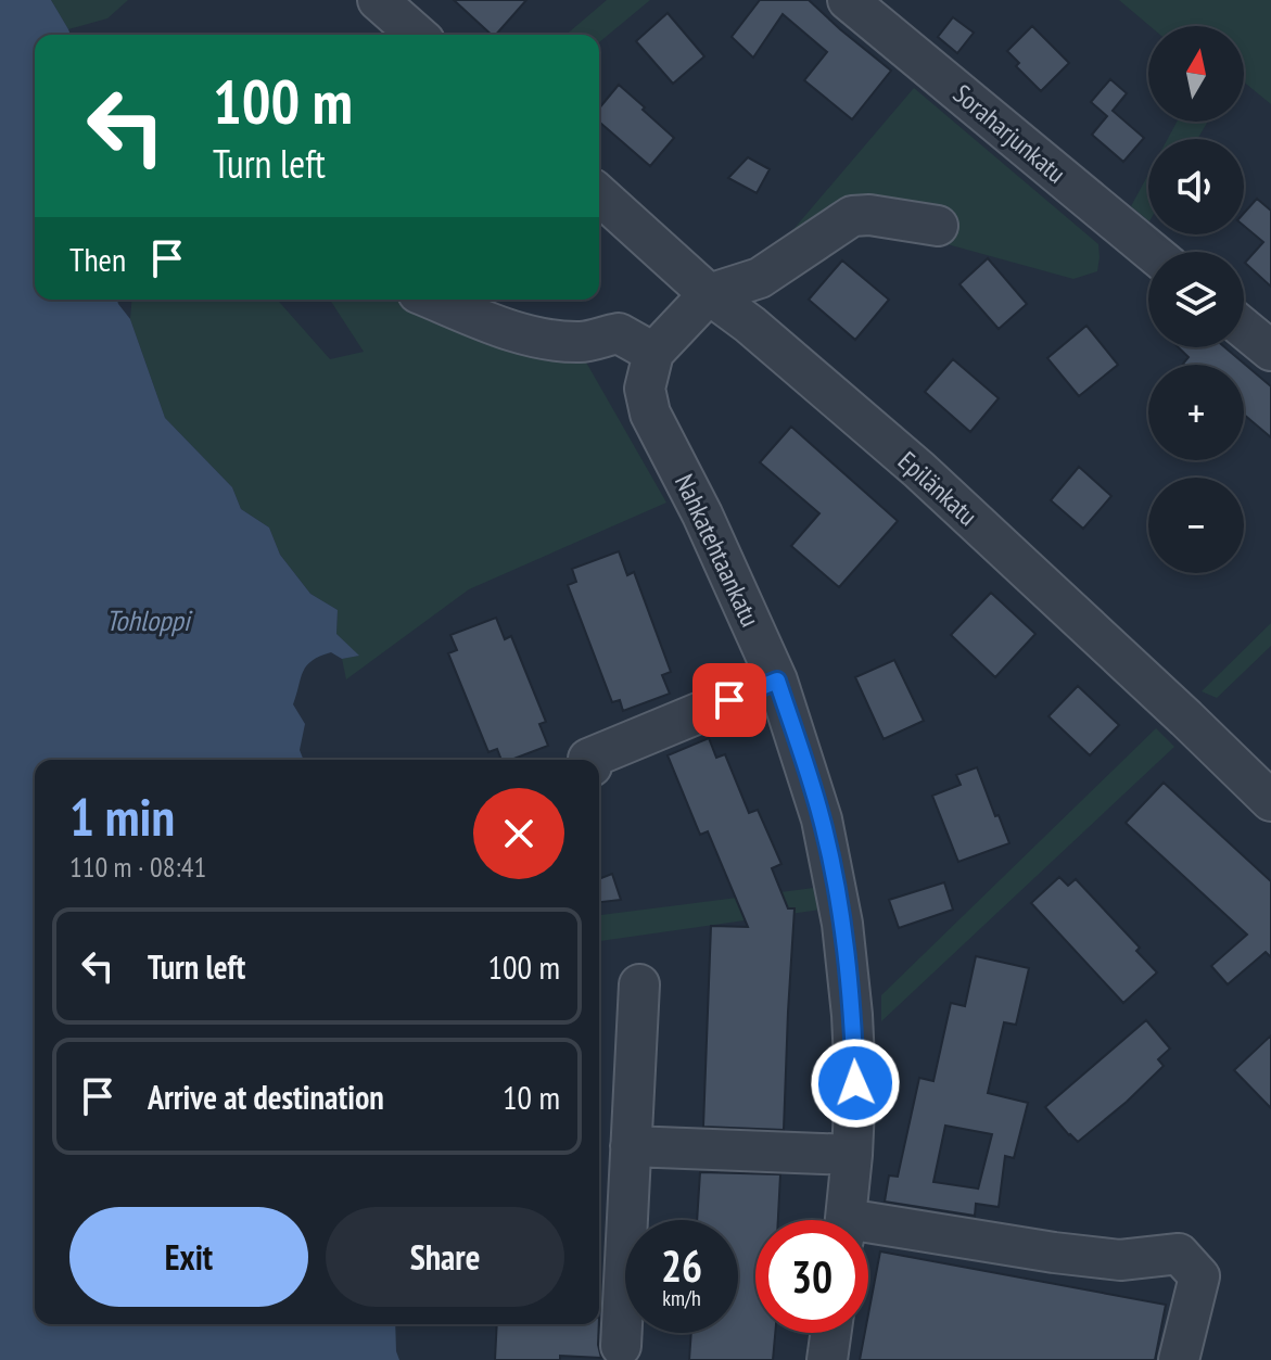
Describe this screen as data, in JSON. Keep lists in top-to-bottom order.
{
  "streets": {
    "street": ["Soraharjunkatu", "Epilänkatu", "Nahkatehtaankatu"]
  },
  "water": ["Tohloppi"],
  "north": "top",
  "page": {
    "map_buttons": ["+", "−"],
    "turn": ["100 m", "Turn left"],
    "then": "Then",
    "heading": ["1 min", "110 m · 08:41"],
    "list": [
      {
        "name": "Turn left",
        "value": "100 m"
      },
      {
        "name": "Arrive at destination",
        "value": "10 m"
      }
    ],
    "buttons": ["Exit", "Share"],
    "speed": "26 km/h",
    "limit": "30"
  }
}
